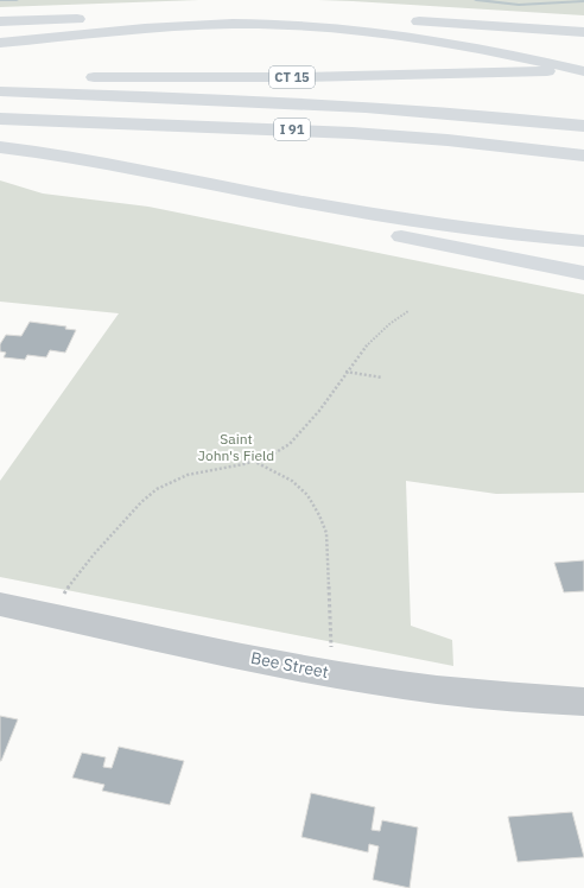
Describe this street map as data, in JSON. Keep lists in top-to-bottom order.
{
  "streets": {
    "highway": ["CT 15", "I 91"],
    "street": ["Bee Street"]
  },
  "parks": ["Saint John's Field"]
}
